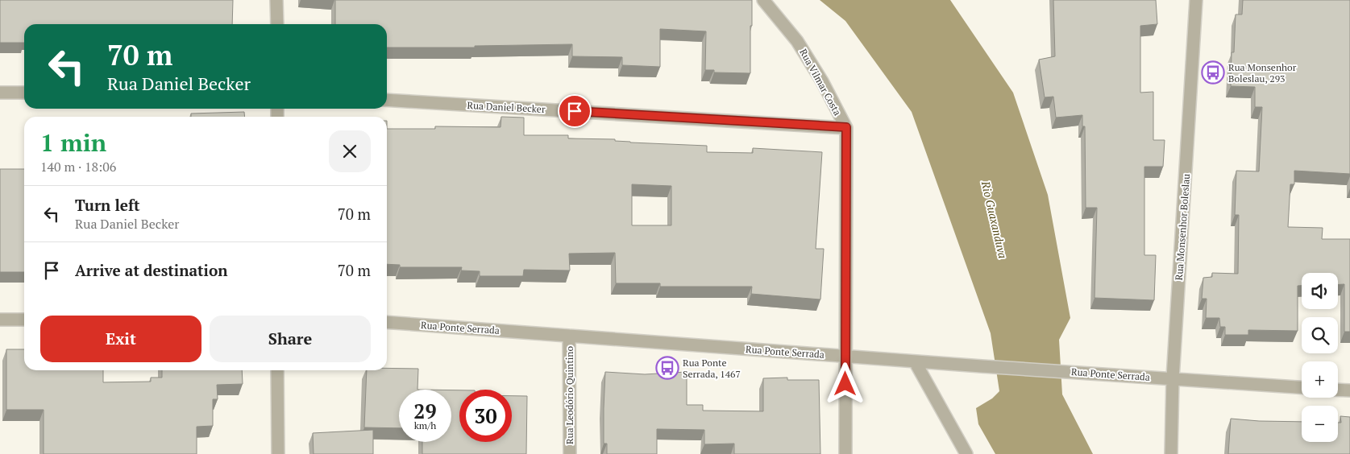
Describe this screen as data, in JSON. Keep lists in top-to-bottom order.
{
  "streets": {
    "street": [
      "Rua Vilmar Costa",
      "Rua Daniel Becker",
      "Rua Monsenhor Boleslau",
      "Rua Ponte Serrada",
      "Rua Leodório Quintino"
    ]
  },
  "crossings": [
    ["Rua Vilmar Costa", "Rua Daniel Becker"],
    ["Rua Monsenhor Boleslau", "Rua Ponte Serrada"],
    ["Rua Ponte Serrada", "Rua Leodório Quintino"]
  ],
  "water": ["Rio Guaxanduva"],
  "places": {
    "bus stop": ["Rua Monsenhor Boleslau, 293", "Rua Ponte Serrada, 1467"]
  },
  "page": {
    "turn": ["70 m", "Rua Daniel Becker"],
    "heading": ["1 min", "140 m · 18:06"],
    "list": [
      {
        "name": "Turn left",
        "note": "Rua Daniel Becker",
        "value": "70 m"
      },
      {
        "name": "Arrive at destination",
        "value": "70 m"
      }
    ],
    "map_buttons": ["+", "−"],
    "buttons": ["Exit", "Share"],
    "speed": "29 km/h",
    "limit": "30"
  }
}
